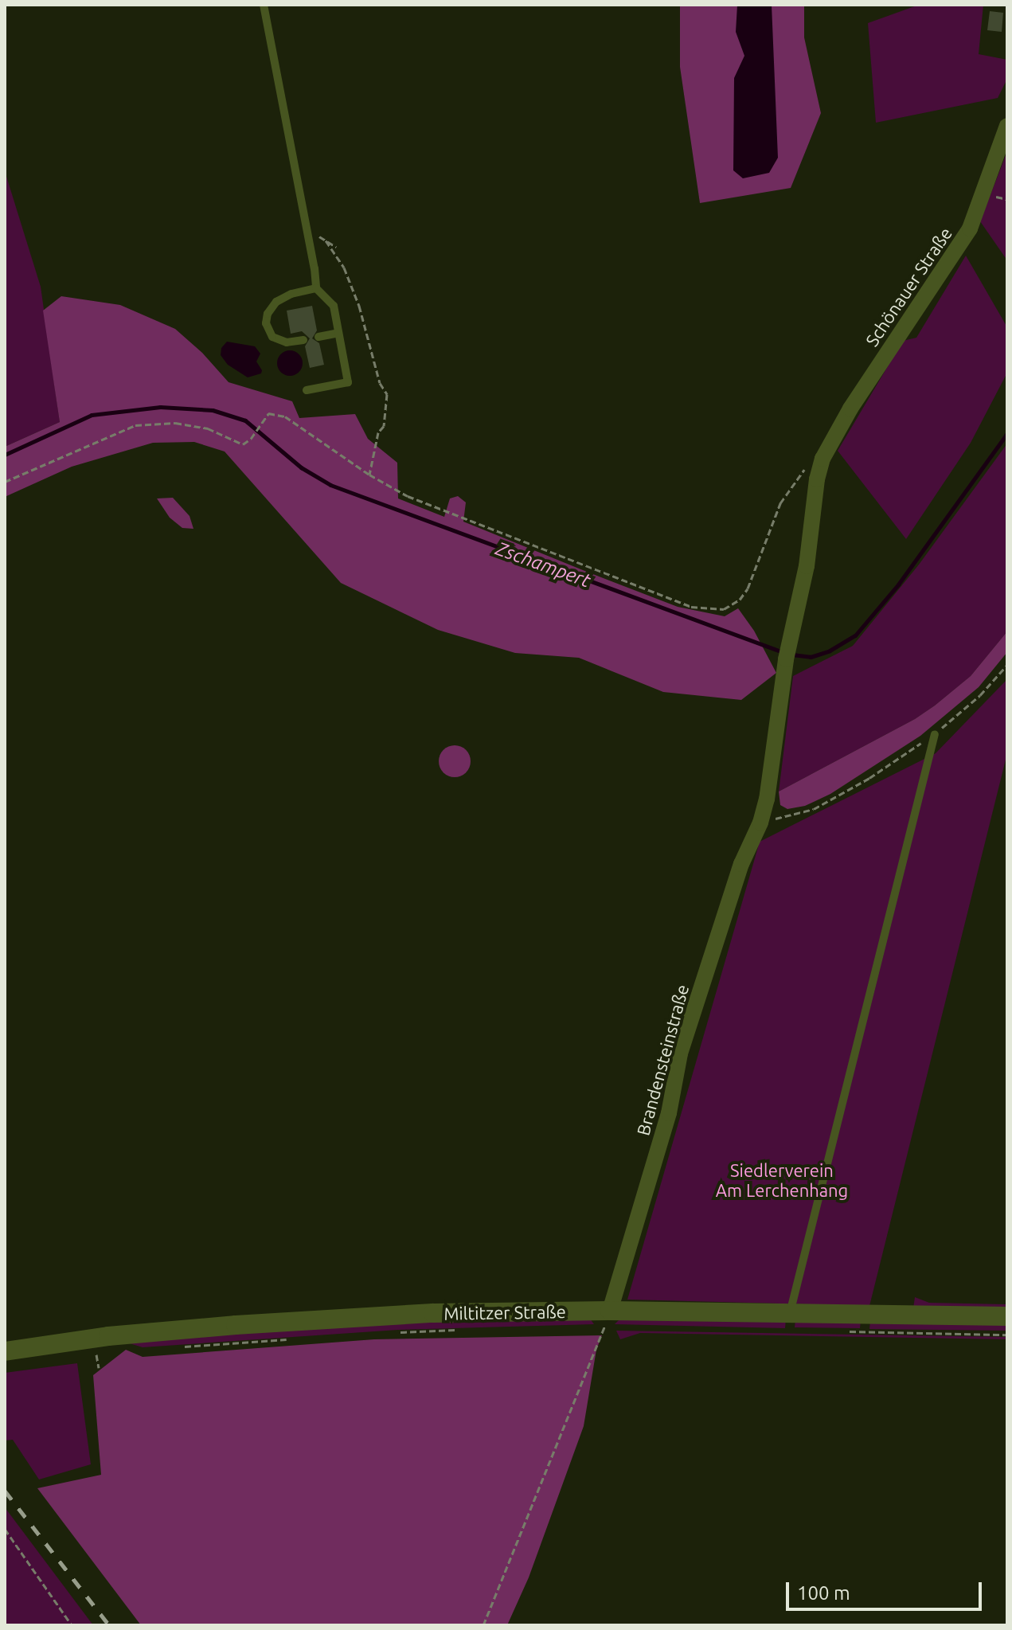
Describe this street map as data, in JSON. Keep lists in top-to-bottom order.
{
  "streets": {
    "street": ["Schönauer Straße", "Brandensteinstraße", "Miltitzer Straße"]
  },
  "crossings": [
    ["Schönauer Straße", "Brandensteinstraße"],
    ["Brandensteinstraße", "Miltitzer Straße"]
  ],
  "water": ["Zschampert"],
  "parks": ["Siedlerverein Am Lerchenhang"],
  "scale_bar": "100 m"
}
